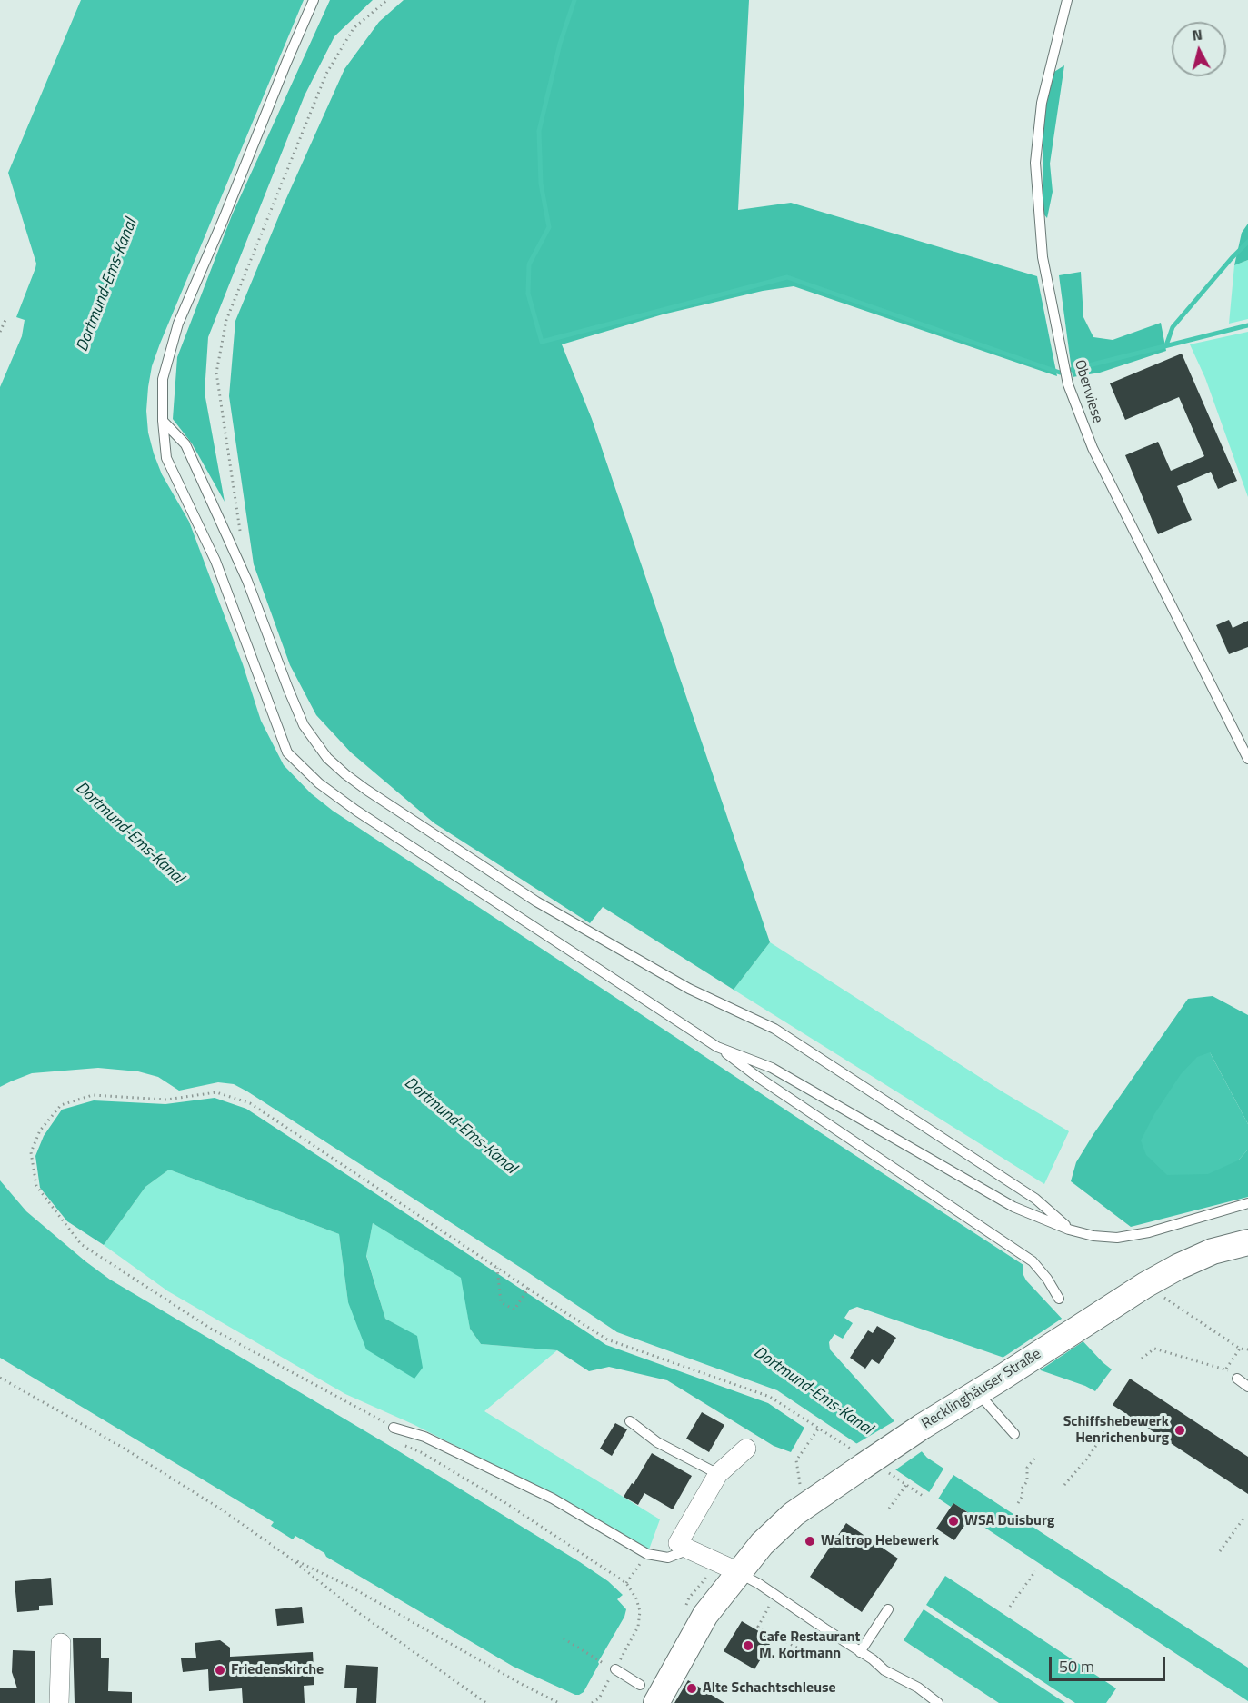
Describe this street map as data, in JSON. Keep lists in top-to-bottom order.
{
  "streets": {
    "main road": ["Recklinghäuser Straße"],
    "lane": ["Oberwiese"]
  },
  "water": ["Dortmund-Ems-Kanal"],
  "places": [
    "Schiffshebewerk Henrichenburg",
    "WSA Duisburg",
    "Waltrop Hebewerk",
    "Cafe Restaurant M. Kortmann",
    "Friedenskirche",
    "Alte Schachtschleuse"
  ],
  "scale_bar": "50 m",
  "north": "top"
}
